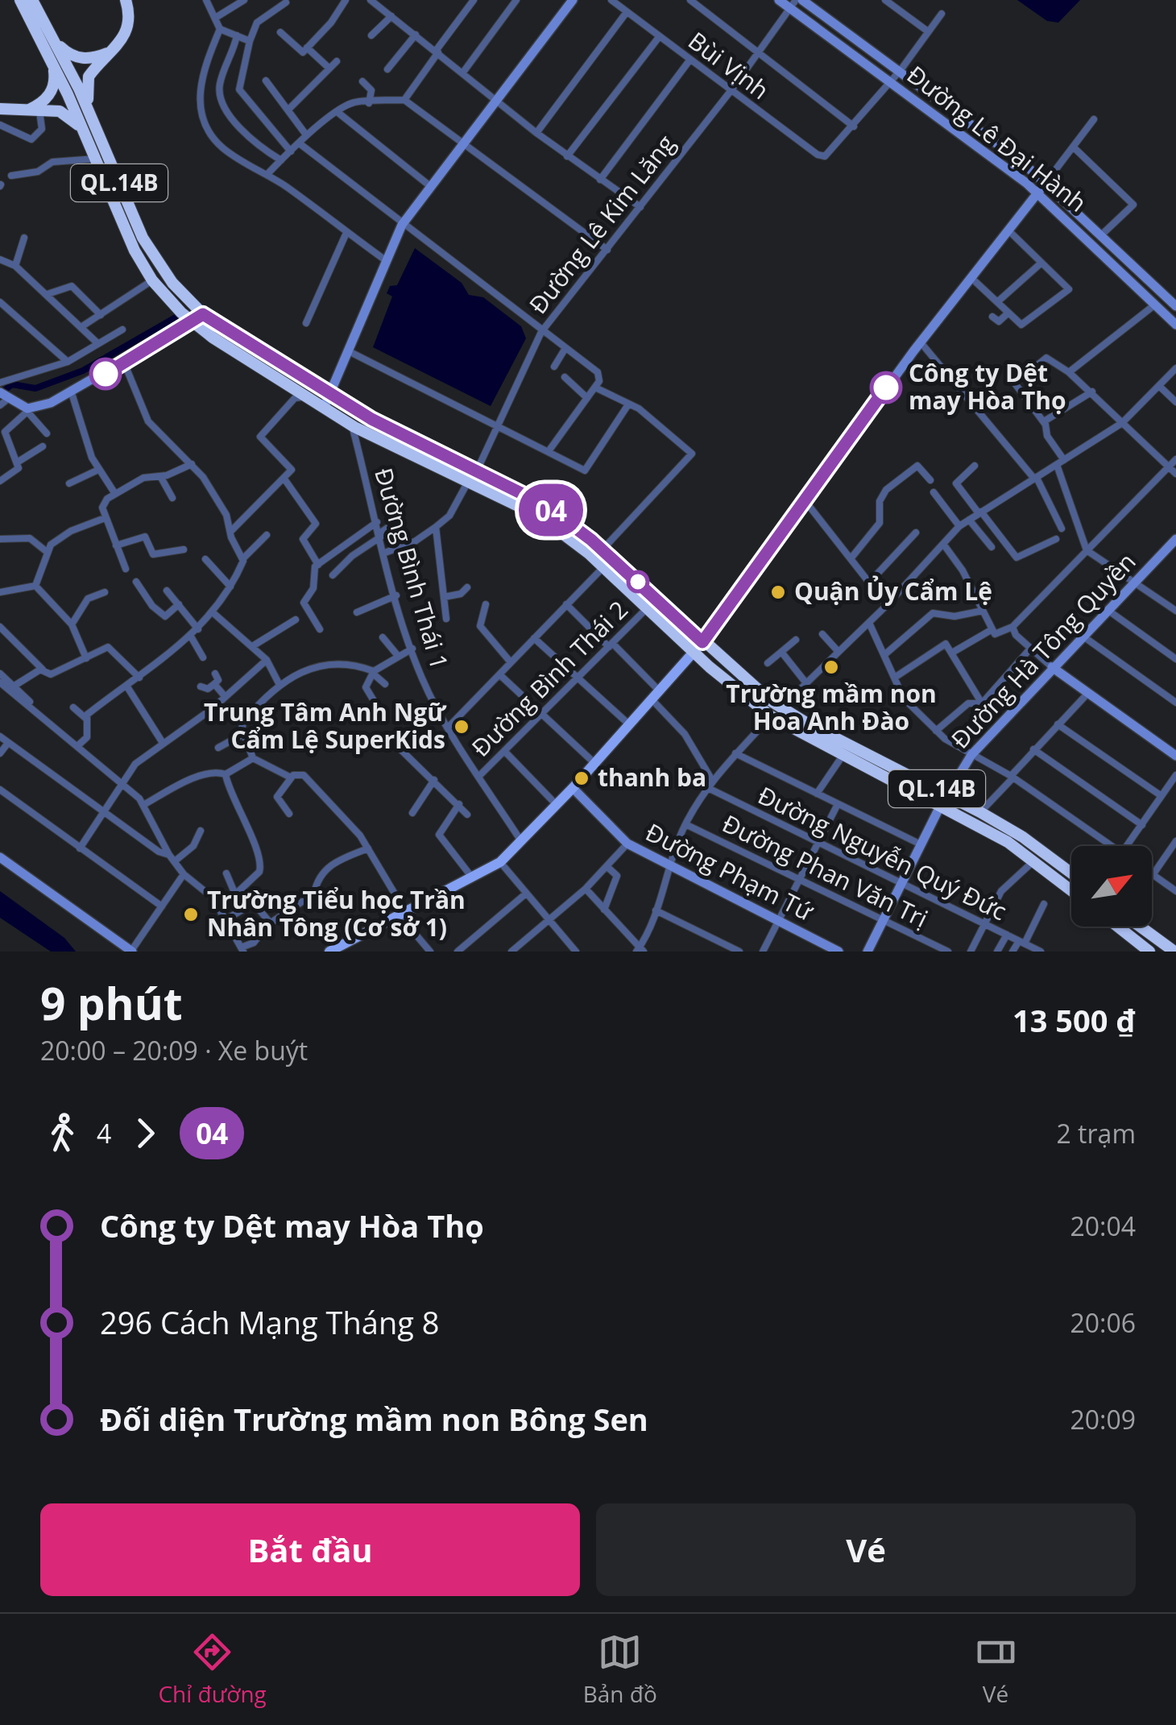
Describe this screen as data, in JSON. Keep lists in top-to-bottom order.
{
  "streets": {
    "highway": ["QL.14B"],
    "street": [
      "Bùi Vịnh",
      "Đường Lê Đại Hành",
      "Đường Lê Kim Lăng",
      "Đường Bình Thái 1",
      "Đường Hà Tông Quyền",
      "Đường Bình Thái 2",
      "Đường Nguyễn Quý Đức",
      "Đường Phan Văn Trị",
      "Đường Phạm Tứ"
    ]
  },
  "crossings": [
    ["Bùi Vịnh", "Đường Lê Kim Lăng"],
    ["Đường Lê Đại Hành", "Đường Lê Kim Lăng"],
    ["QL.14B", "Đường Lê Kim Lăng"],
    ["QL.14B", "Đường Bình Thái 1"],
    ["QL.14B", "Đường Hà Tông Quyền"],
    ["QL.14B", "Đường Bình Thái 2"],
    ["Đường Bình Thái 1", "Đường Bình Thái 2"],
    ["Đường Hà Tông Quyền", "Đường Nguyễn Quý Đức"],
    ["Đường Hà Tông Quyền", "Đường Phan Văn Trị"]
  ],
  "places": [
    "Công ty Dệt may Hòa Thọ",
    "Quận Ủy Cẩm Lệ",
    "Trường mầm non Hoa Anh Đào",
    "Trung Tâm Anh Ngữ Cẩm Lệ SuperKids",
    "thanh ba",
    "Trường Tiểu học Trần Nhân Tông (Cơ sở 1)"
  ],
  "lines": ["bus line 04"],
  "north": "top right",
  "page": {
    "on_map": "04",
    "heading": ["9 phút", "20:00 – 20:09 · Xe buýt", "13 500 ₫"],
    "legs": ["4", "04", "2 trạm"],
    "list": [
      {
        "name": "Công ty Dệt may Hòa Thọ",
        "value": "20:04"
      },
      {
        "name": "296 Cách Mạng Tháng 8",
        "value": "20:06"
      },
      {
        "name": "Đối diện Trường mầm non Bông Sen",
        "value": "20:09"
      }
    ],
    "buttons": ["Bắt đầu", "Vé"],
    "tabs": ["Chỉ đường", "Bản đồ", "Vé"]
  }
}
